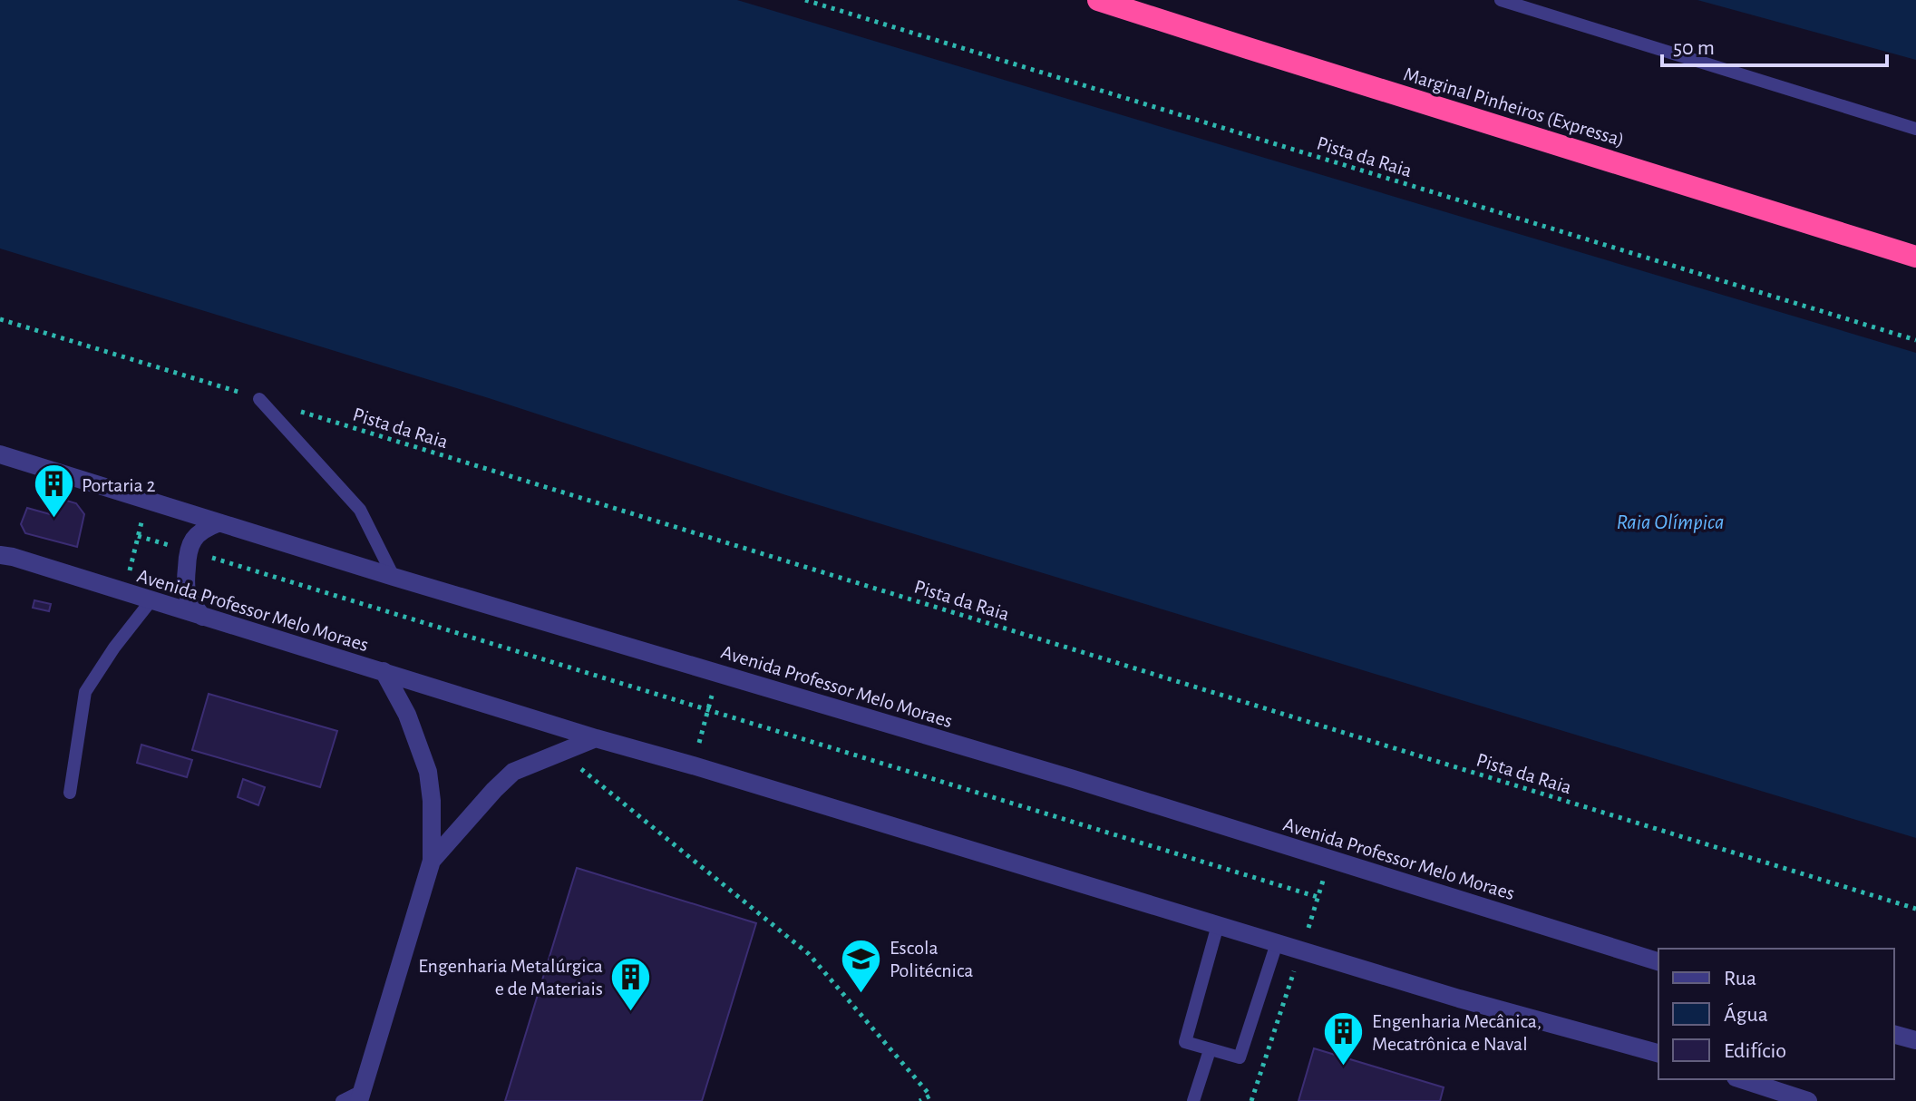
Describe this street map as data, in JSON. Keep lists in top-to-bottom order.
{
  "streets": {
    "highway": ["Marginal Pinheiros (Expressa)"],
    "street": ["Avenida Professor Melo Moraes"],
    "path": ["Pista da Raia"]
  },
  "water": ["Raia Olímpica"],
  "places": {
    "building": ["Portaria 2", "Engenharia Metalúrgica e de Materiais", "Engenharia Mecânica, Mecatrônica e Naval"],
    "school or university": ["Escola Politécnica"]
  },
  "legend": ["Rua", "Água", "Edifício"],
  "scale_bar": "50 m"
}
